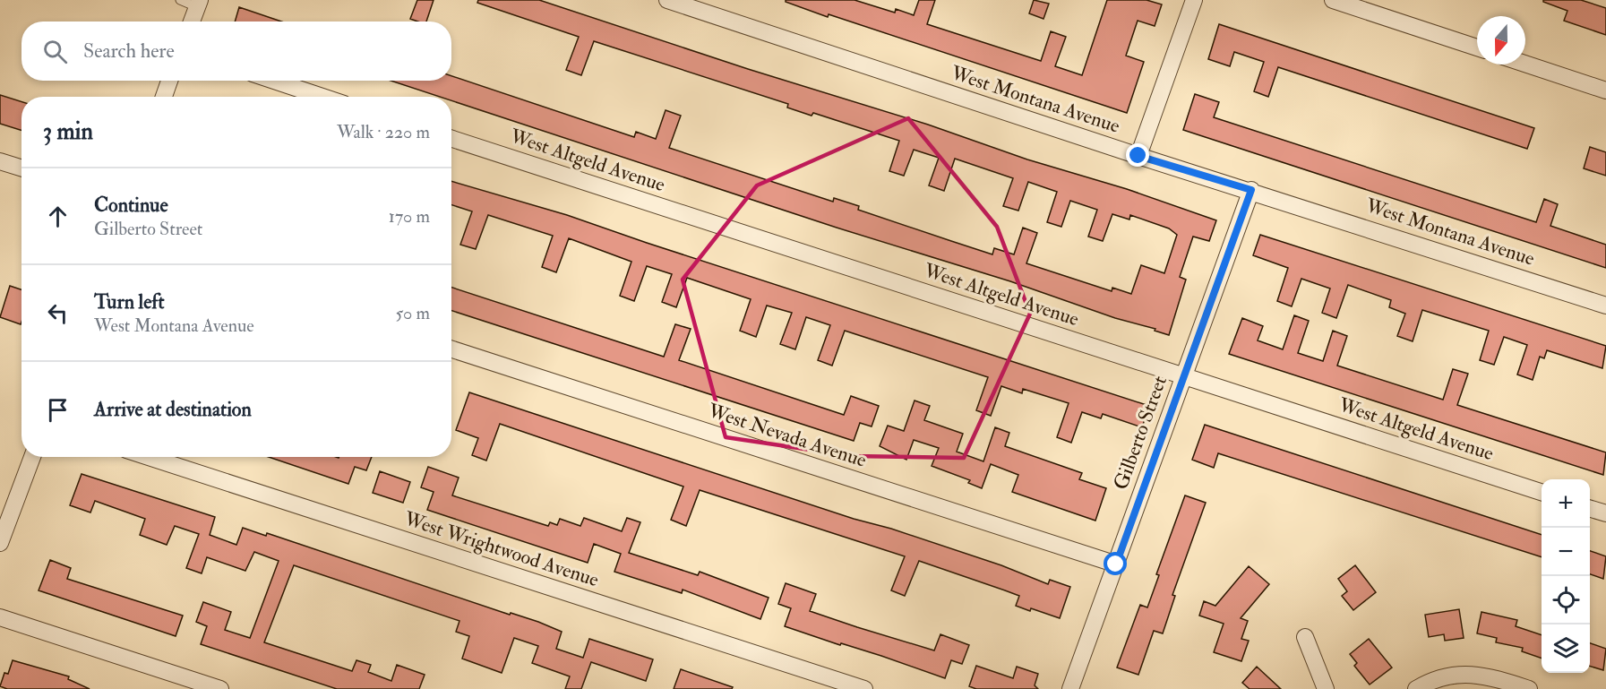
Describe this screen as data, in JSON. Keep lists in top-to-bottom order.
{
  "streets": {
    "street": [
      "West Montana Avenue",
      "West Altgeld Avenue",
      "Gilberto Street",
      "West Nevada Avenue",
      "West Wrightwood Avenue"
    ]
  },
  "crossings": [
    ["West Montana Avenue", "Gilberto Street"],
    ["West Altgeld Avenue", "Gilberto Street"],
    ["Gilberto Street", "West Nevada Avenue"]
  ],
  "north": "bottom",
  "page": {
    "search": "Search here",
    "heading": ["3 min", "Walk · 220 m"],
    "list": [
      ["Continue", "Gilberto Street", "170 m"],
      ["Turn left", "West Montana Avenue", "50 m"],
      "Arrive at destination"
    ],
    "map_buttons": ["+", "−"]
  }
}
